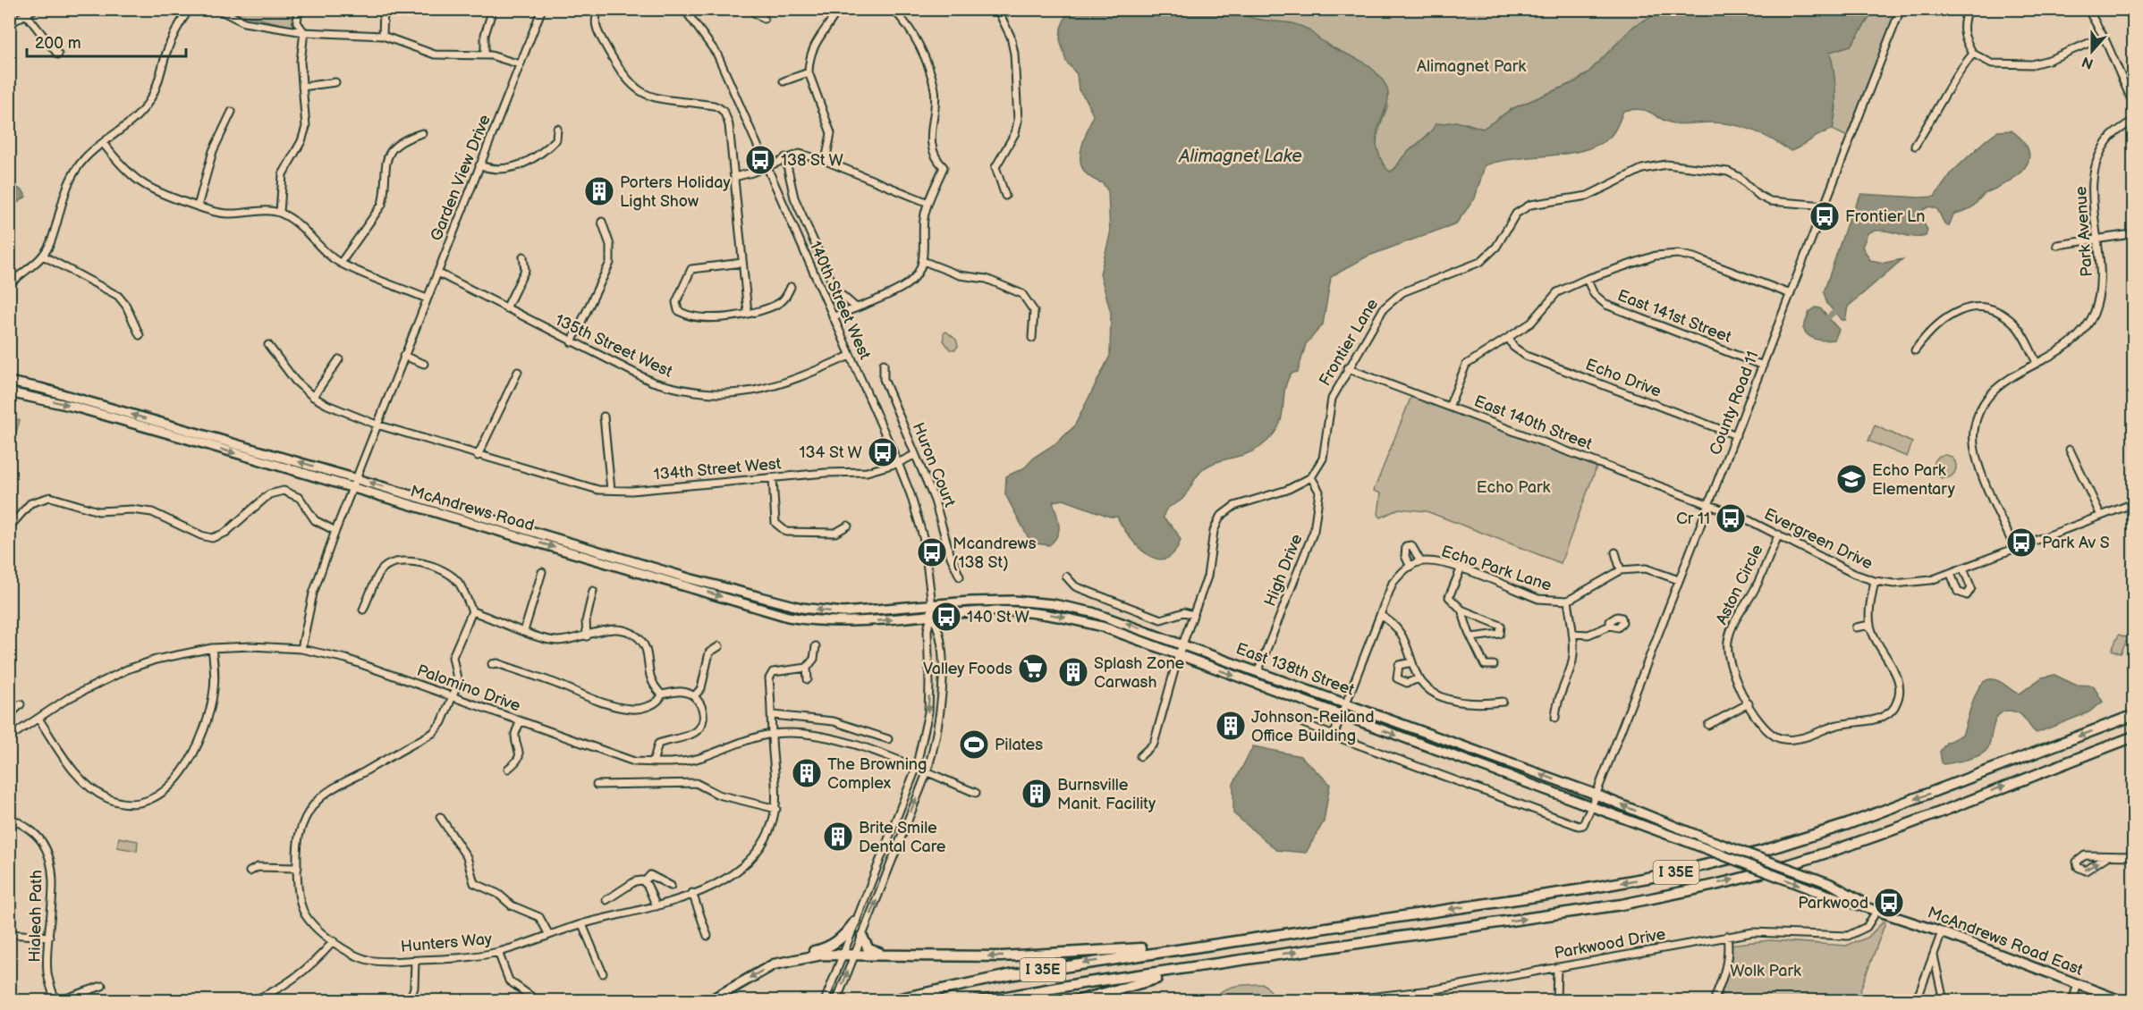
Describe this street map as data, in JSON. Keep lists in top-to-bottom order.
{
  "streets": {
    "highway": ["I 35E"],
    "main road": ["McAndrews Road", "East 138th Street", "McAndrews Road East"],
    "street": [
      "Garden View Drive",
      "Park Avenue",
      "140th Street West",
      "East 141st Street",
      "Frontier Lane",
      "135th Street West",
      "Echo Drive",
      "County Road 11",
      "East 140th Street",
      "Huron Court",
      "134th Street West",
      "Evergreen Drive",
      "Echo Park Lane",
      "High Drive",
      "Aston Circle",
      "Palomino Drive",
      "Hialeah Path",
      "Hunters Way",
      "Parkwood Drive"
    ]
  },
  "crossings": [
    ["Garden View Drive", "135th Street West"],
    ["Garden View Drive", "134th Street West"],
    ["Garden View Drive", "McAndrews Road"],
    ["Garden View Drive", "Palomino Drive"],
    ["Park Avenue", "Evergreen Drive"],
    ["140th Street West", "135th Street West"],
    ["140th Street West", "134th Street West"],
    ["140th Street West", "McAndrews Road"],
    ["140th Street West", "East 138th Street"],
    ["East 141st Street", "County Road 11"],
    ["Frontier Lane", "County Road 11"],
    ["Frontier Lane", "East 140th Street"],
    ["Frontier Lane", "High Drive"],
    ["Echo Drive", "County Road 11"],
    ["County Road 11", "East 140th Street"],
    ["County Road 11", "Evergreen Drive"],
    ["County Road 11", "Echo Park Lane"],
    ["County Road 11", "East 138th Street"],
    ["East 140th Street", "Evergreen Drive"],
    ["Huron Court", "134th Street West"],
    ["McAndrews Road", "East 138th Street"],
    ["Evergreen Drive", "Aston Circle"],
    ["Echo Park Lane", "East 138th Street"],
    ["High Drive", "East 138th Street"],
    ["East 138th Street", "McAndrews Road East"],
    ["Palomino Drive", "Hunters Way"],
    ["McAndrews Road East", "Parkwood Drive"]
  ],
  "water": ["Alimagnet Lake"],
  "parks": ["Alimagnet Park", "Echo Park", "Wolk Park"],
  "places": {
    "bus stop": [
      "138 St W",
      "Frontier Ln",
      "134 St W",
      "Cr 11",
      "Park Av S",
      "Mcandrews (138 St)",
      "140 St W",
      "Parkwood"
    ],
    "building": [
      "Porters Holiday Light Show",
      "Splash Zone Carwash",
      "Johnson-Reiland Office Building",
      "The Browning Complex",
      "Burnsville Manit. Facility",
      "Brite Smile Dental Care"
    ],
    "school or university": ["Echo Park Elementary"],
    "supermarket": ["Valley Foods"],
    "sports": ["Pilates"]
  },
  "scale_bar": "200 m",
  "north": "bottom"
}
